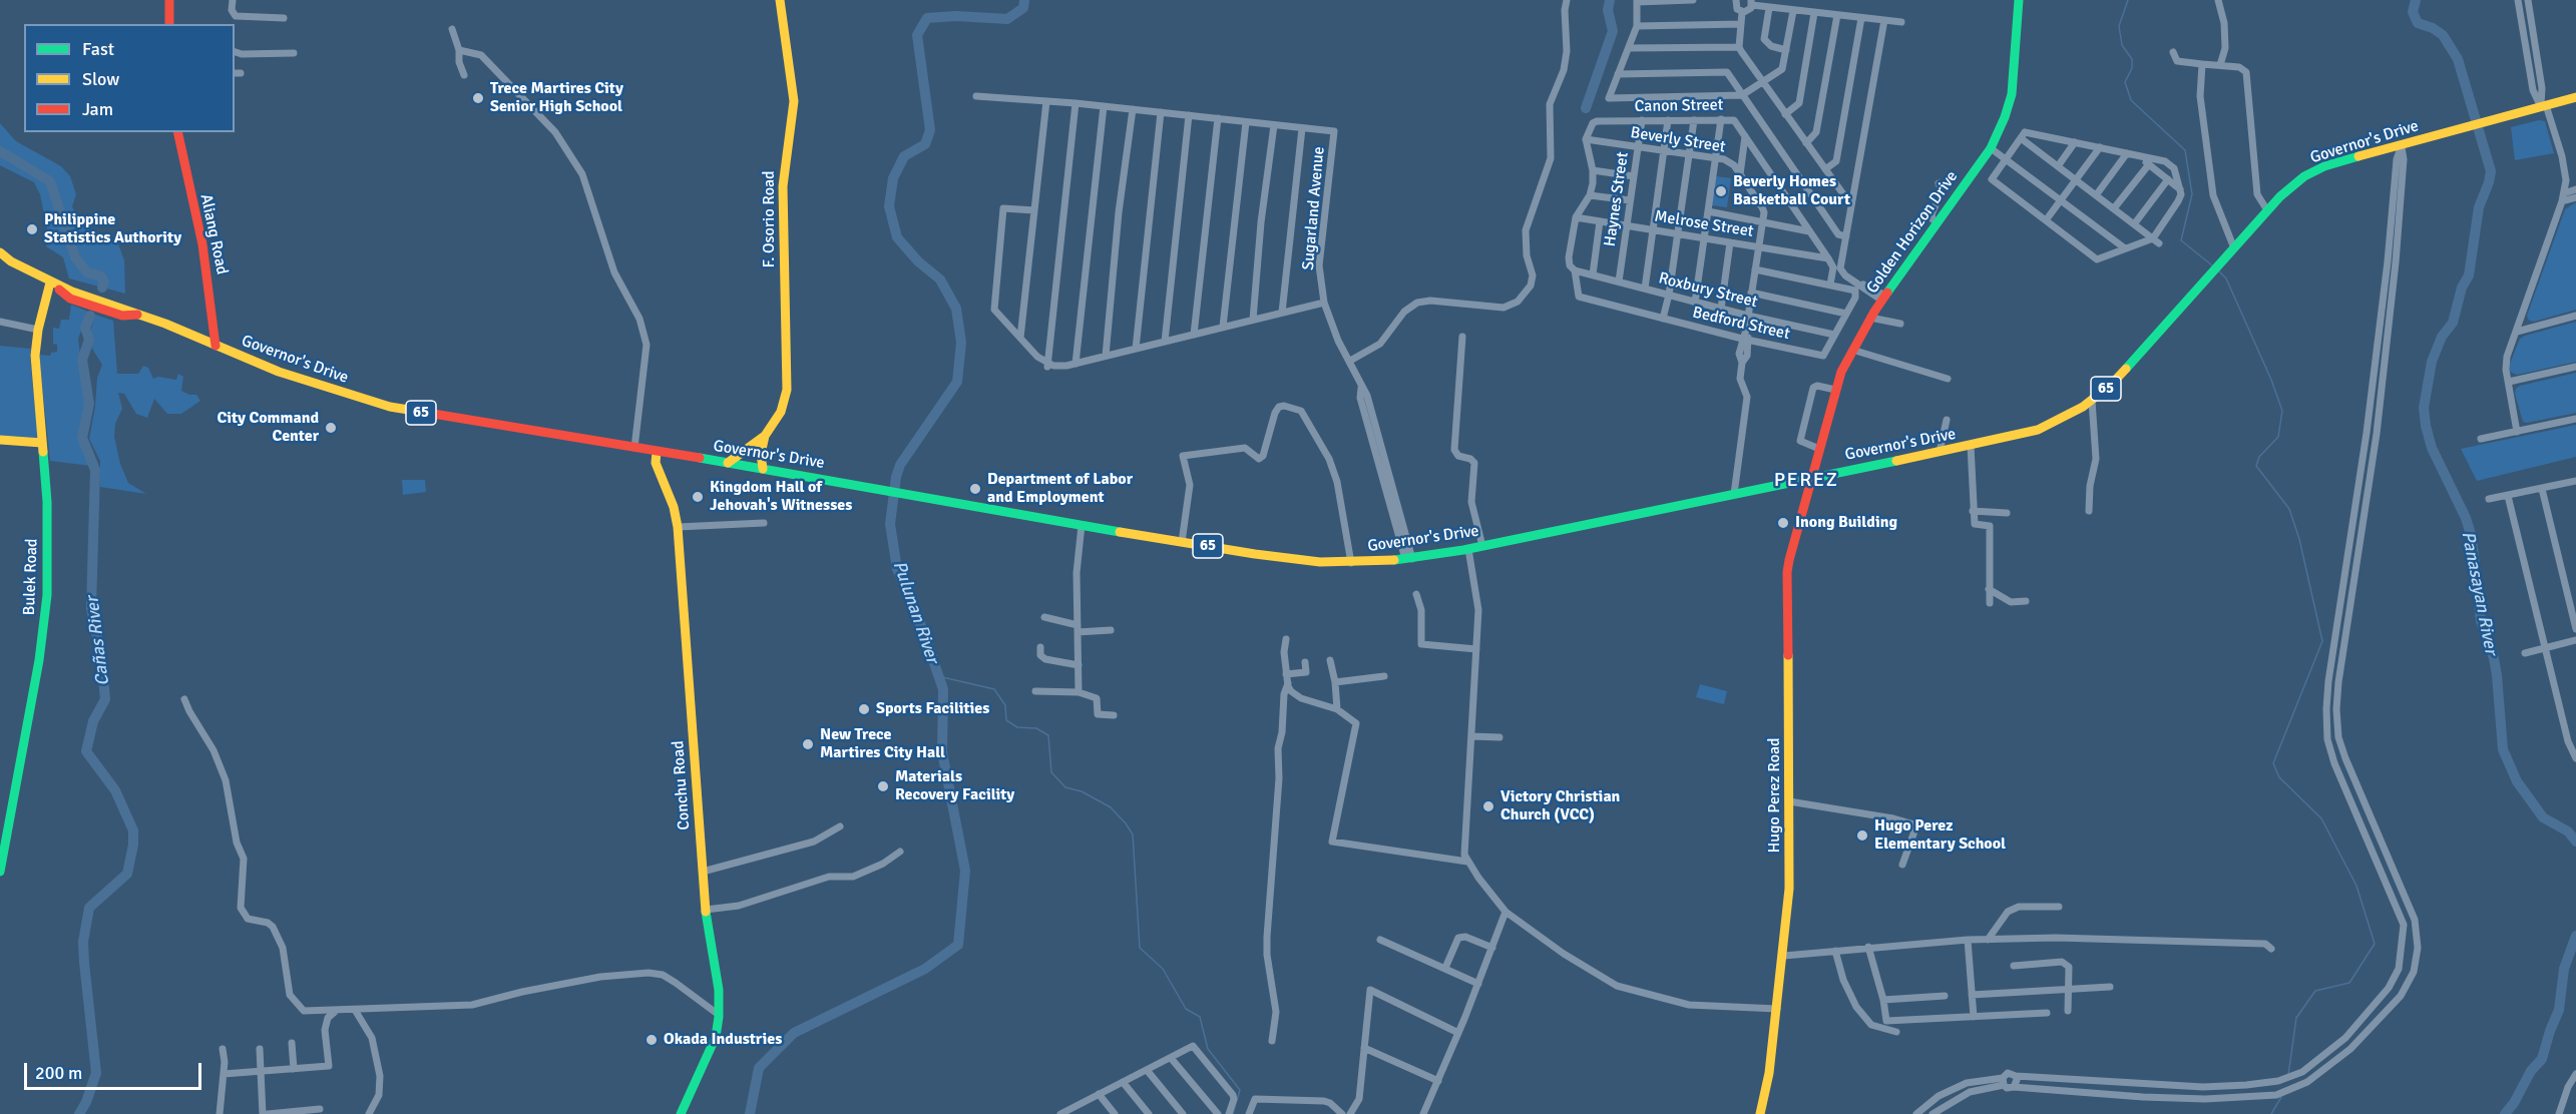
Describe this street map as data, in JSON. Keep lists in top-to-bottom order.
{
  "streets": {
    "main road": [
      "Governor's Drive",
      "F. Osorio Road",
      "Golden Horizon Drive",
      "Aliang Road",
      "65",
      "Bulek Road",
      "Conchu Road",
      "Hugo Perez Road"
    ],
    "street": [
      "Canon Street",
      "Beverly Street",
      "Haynes Street",
      "Sugarland Avenue",
      "Melrose Street",
      "Roxbury Street",
      "Bedford Street"
    ]
  },
  "crossings": [
    ["Canon Street", "Beverly Street"],
    ["Canon Street", "Haynes Street"],
    ["Canon Street", "Melrose Street"],
    ["Canon Street", "Bedford Street"],
    ["Beverly Street", "Governor's Drive"],
    ["Beverly Street", "Haynes Street"],
    ["Beverly Street", "Melrose Street"],
    ["Beverly Street", "Roxbury Street"],
    ["Beverly Street", "Bedford Street"],
    ["Governor's Drive", "Sugarland Avenue"],
    ["Governor's Drive", "F. Osorio Road"],
    ["Governor's Drive", "Golden Horizon Drive"],
    ["Governor's Drive", "Aliang Road"],
    ["Governor's Drive", "Bulek Road"],
    ["Governor's Drive", "Conchu Road"],
    ["Governor's Drive", "Hugo Perez Road"],
    ["Haynes Street", "Melrose Street"],
    ["Haynes Street", "Roxbury Street"],
    ["Golden Horizon Drive", "Hugo Perez Road"],
    ["Roxbury Street", "Bedford Street"]
  ],
  "districts": ["PEREZ"],
  "water": ["Panasayan River", "Pulunan River", "Cañas River"],
  "places": [
    "Trece Martires City Senior High School",
    "Beverly Homes Basketball Court",
    "Philippine Statistics Authority",
    "City Command Center",
    "Department of Labor and Employment",
    "Kingdom Hall of Jehovah's Witnesses",
    "Inong Building",
    "Sports Facilities",
    "New Trece Martires City Hall",
    "Materials Recovery Facility",
    "Victory Christian Church (VCC)",
    "Hugo Perez Elementary School",
    "Okada Industries"
  ],
  "legend": ["Fast", "Slow", "Jam"],
  "scale_bar": "200 m"
}
